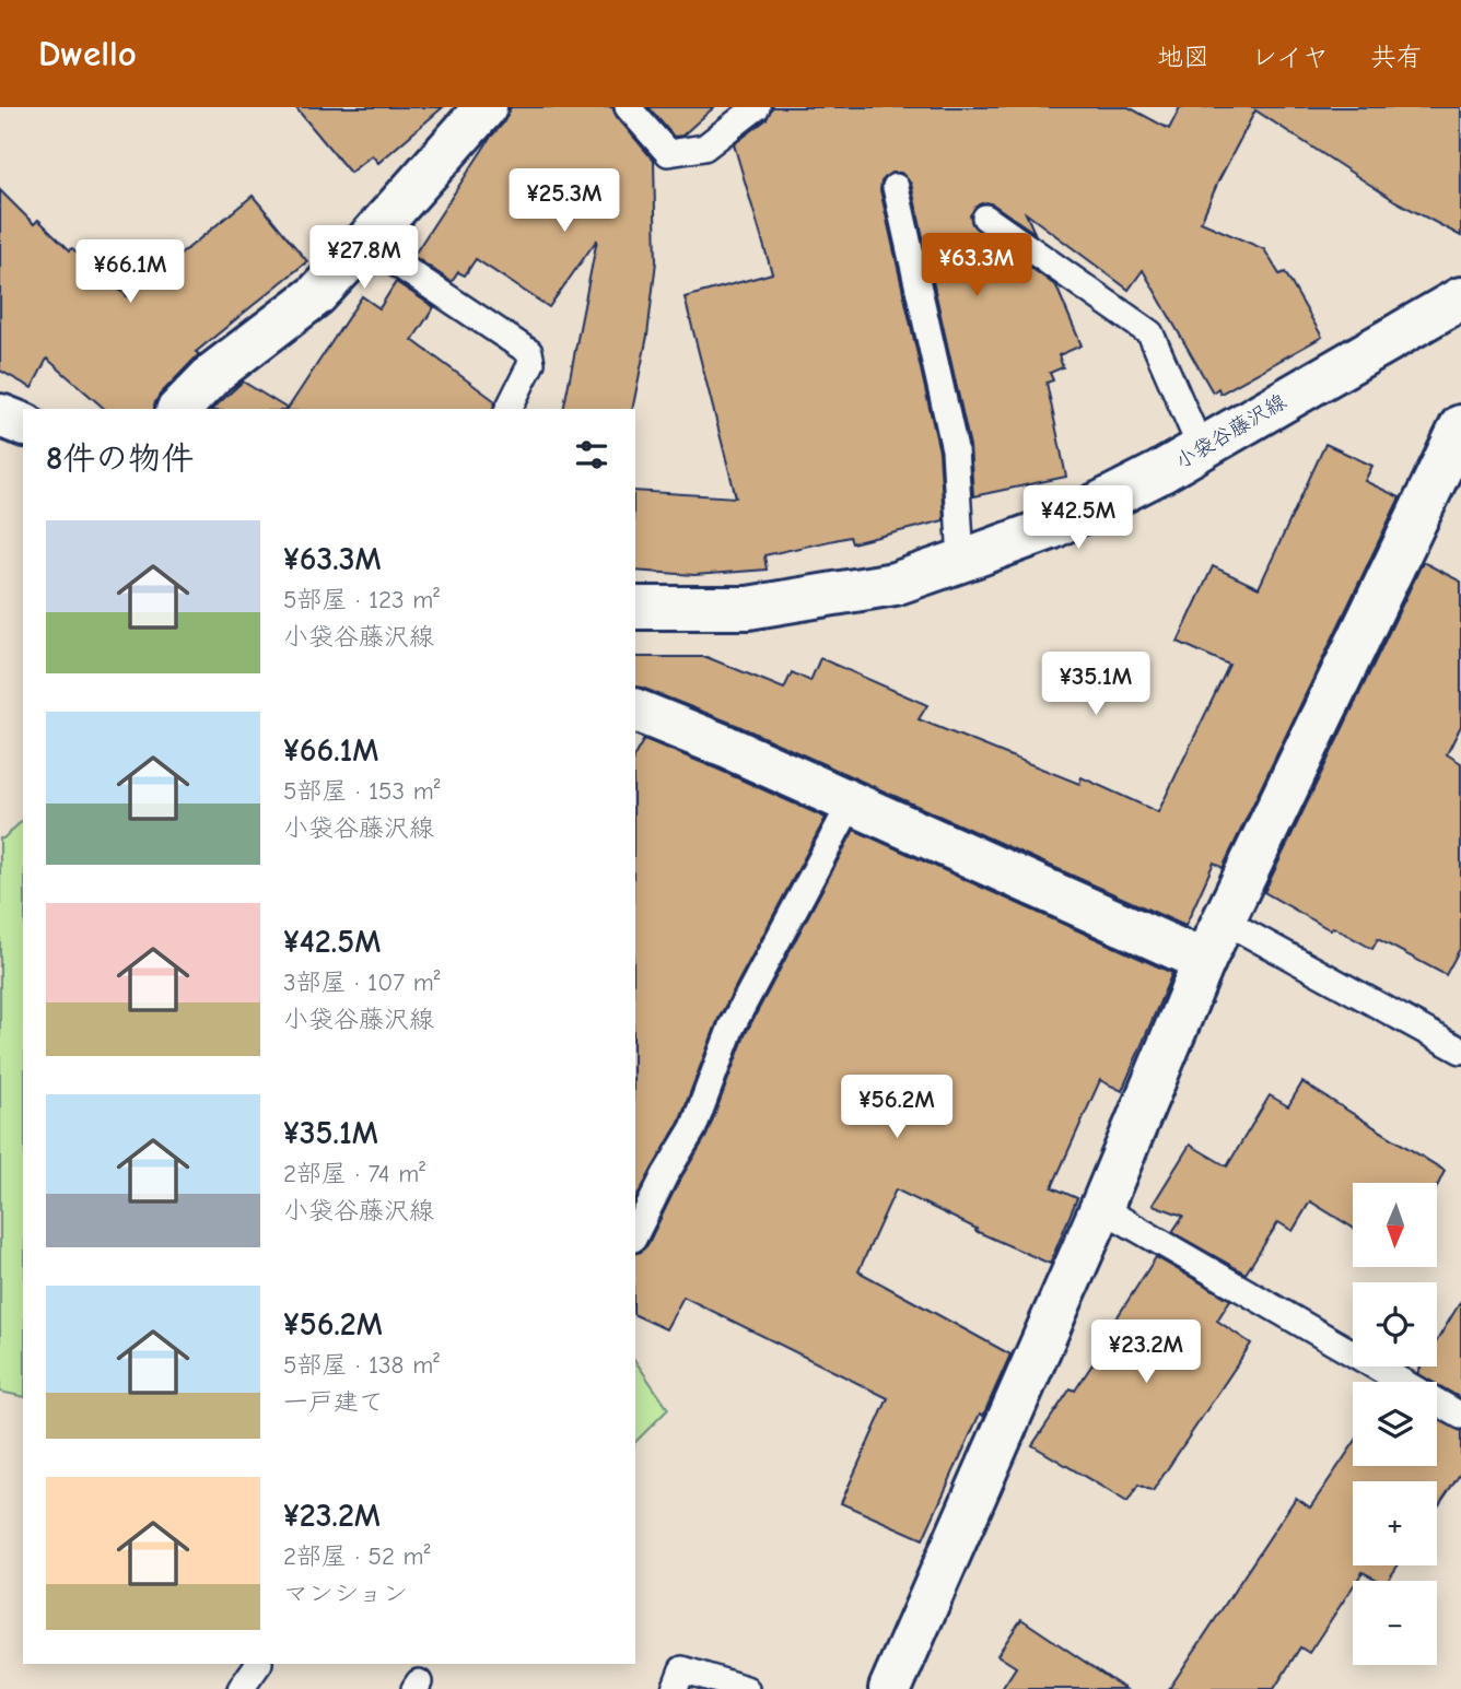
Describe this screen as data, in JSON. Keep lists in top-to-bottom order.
{
  "streets": {
    "street": ["小袋谷藤沢線"]
  },
  "north": "bottom",
  "page": {
    "header": "Dwello",
    "nav": ["地図", "レイヤ", "共有"],
    "price": [
      "¥25.3M",
      "¥27.8M",
      "¥63.3M",
      "¥66.1M",
      "¥42.5M",
      "¥35.1M",
      "¥56.2M",
      "¥23.2M"
    ],
    "heading": "8件の物件",
    "list": [
      {
        "name": "¥63.3M",
        "note": "5部屋 · 123 m² · 小袋谷藤沢線"
      },
      {
        "name": "¥66.1M",
        "note": "5部屋 · 153 m² · 小袋谷藤沢線"
      },
      {
        "name": "¥42.5M",
        "note": "3部屋 · 107 m² · 小袋谷藤沢線"
      },
      {
        "name": "¥35.1M",
        "note": "2部屋 · 74 m² · 小袋谷藤沢線"
      },
      {
        "name": "¥56.2M",
        "note": "5部屋 · 138 m² · 一戸建て"
      },
      {
        "name": "¥23.2M",
        "note": "2部屋 · 52 m² · マンション"
      }
    ],
    "map_buttons": ["+", "−"]
  }
}
